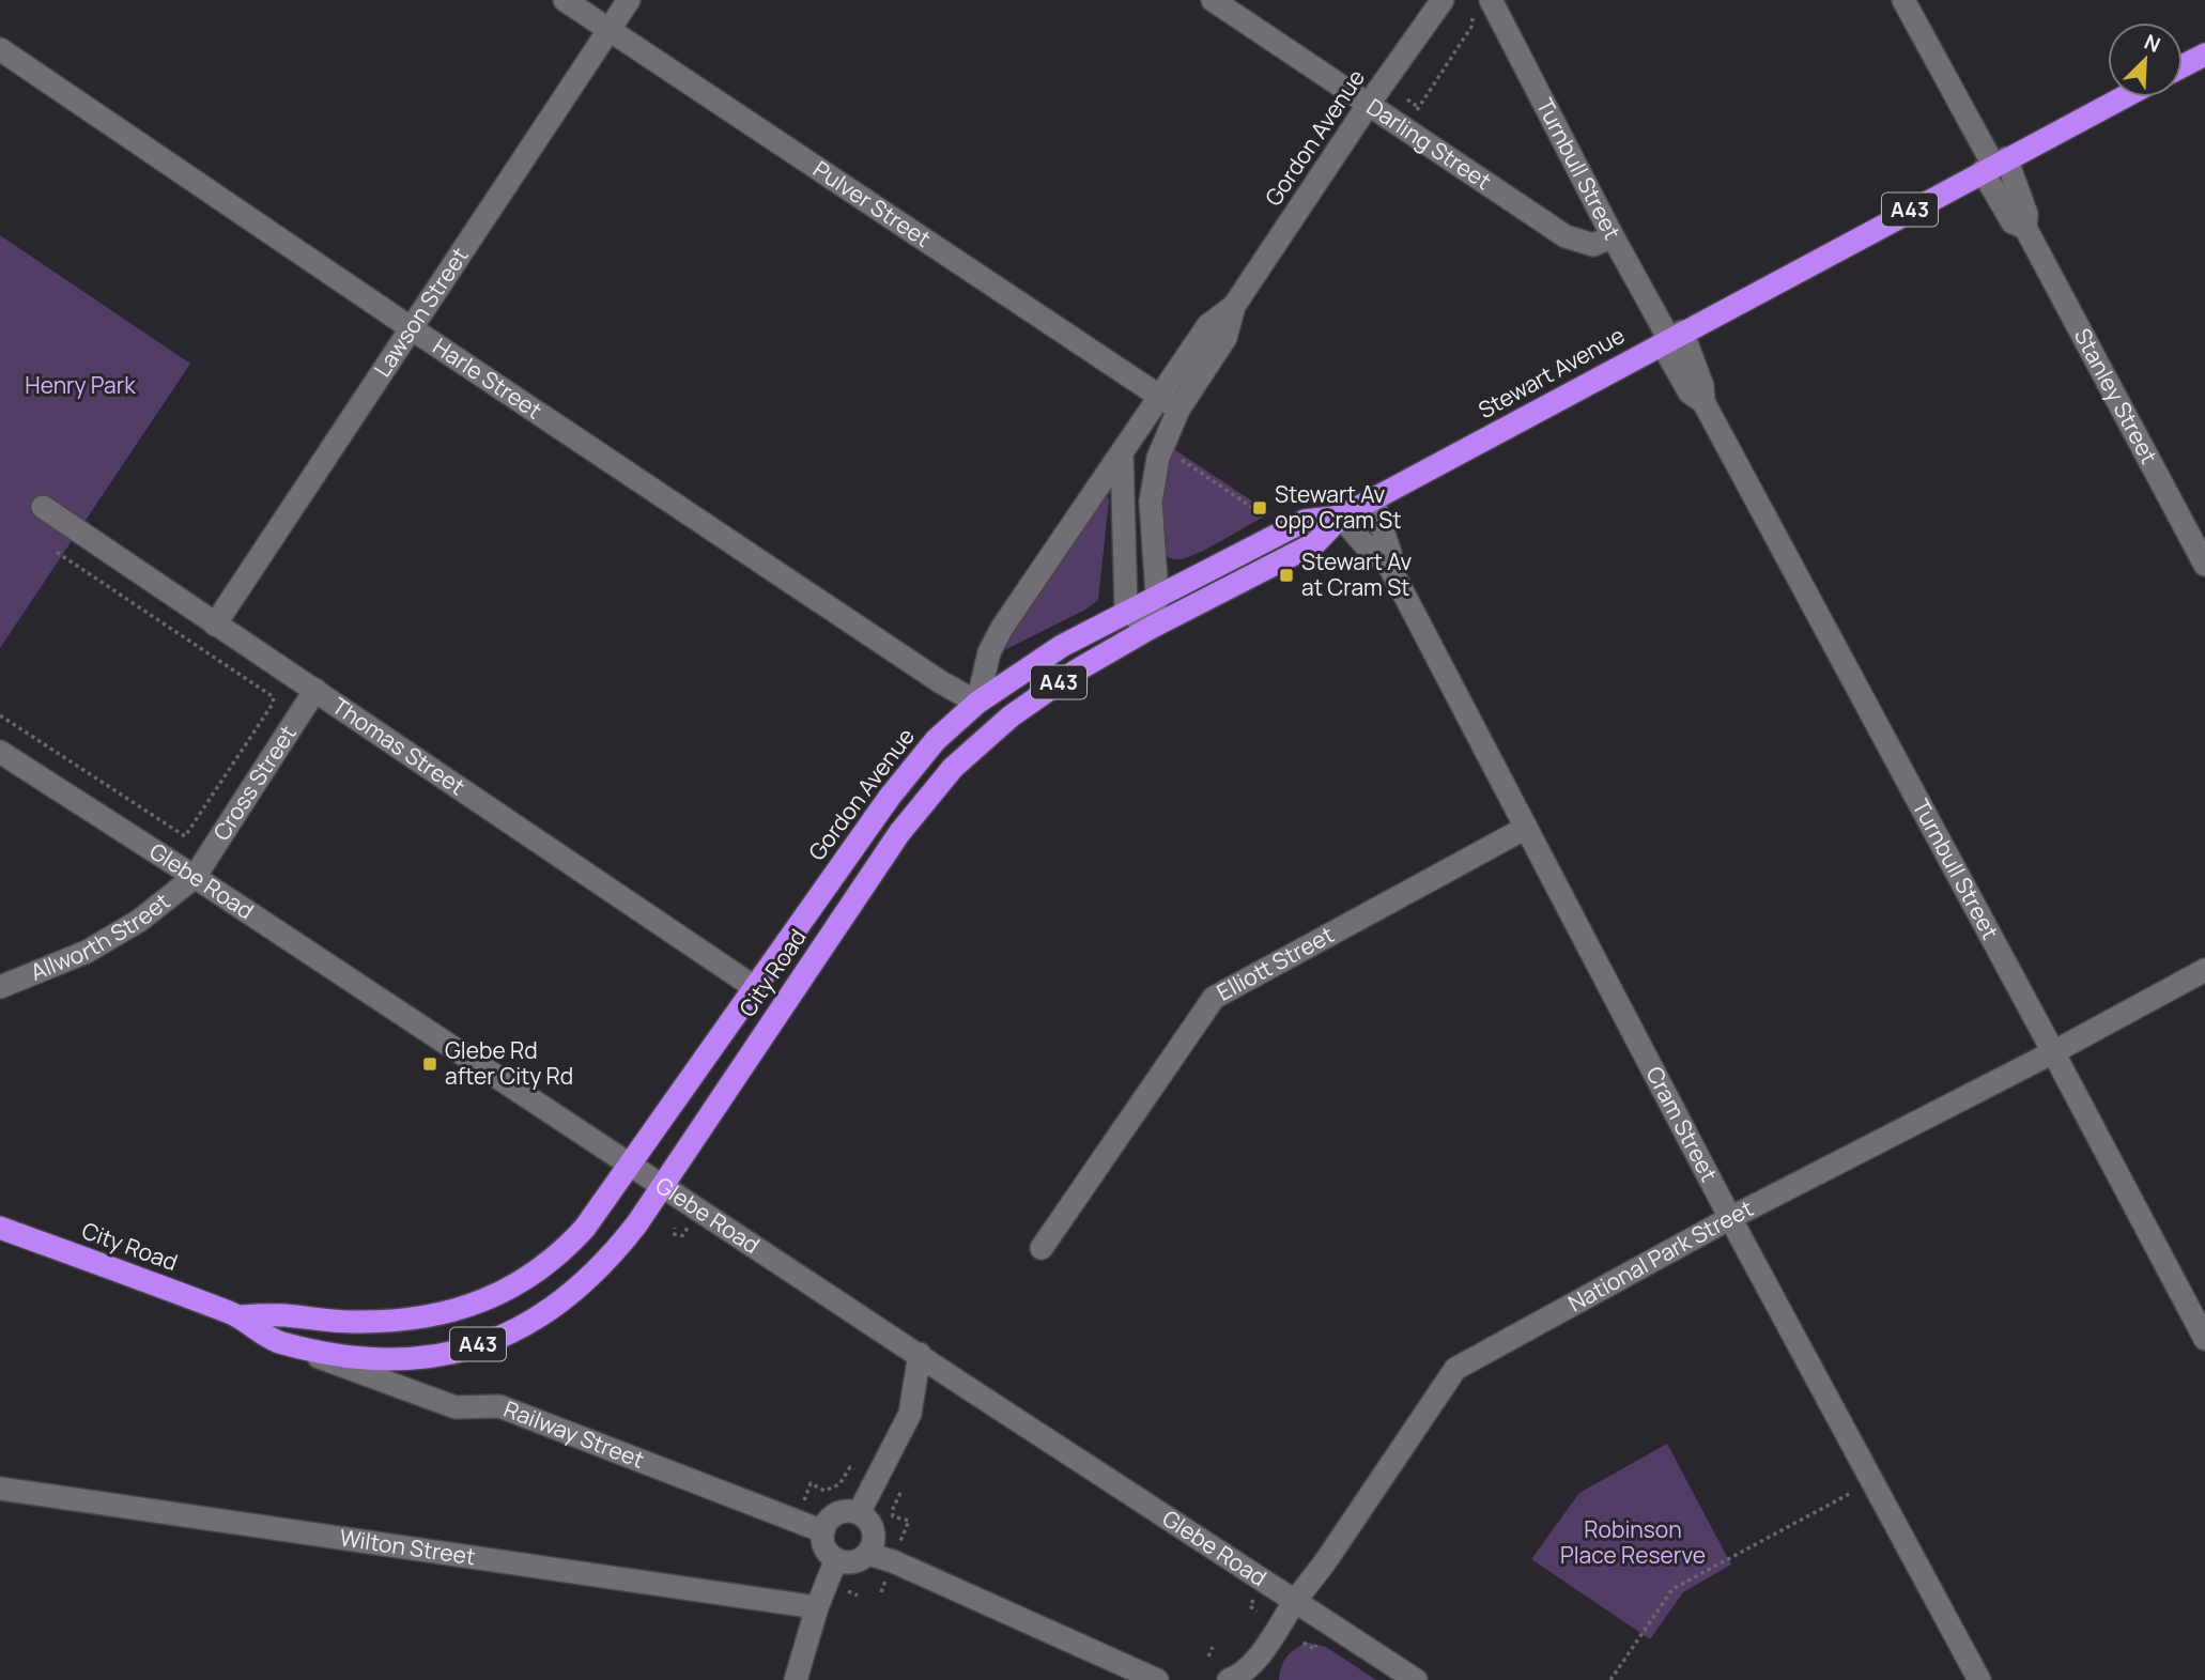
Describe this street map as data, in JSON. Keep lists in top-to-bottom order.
{
  "streets": {
    "highway": [
      "Gordon Avenue",
      "A43",
      "Stewart Avenue",
      "City Road"
    ],
    "street": [
      "Darling Street",
      "Turnbull Street",
      "Pulver Street",
      "Lawson Street",
      "Harle Street",
      "Stanley Street",
      "Thomas Street",
      "Cross Street",
      "Glebe Road",
      "Allworth Street",
      "Elliott Street",
      "Cram Street",
      "National Park Street",
      "Railway Street",
      "Wilton Street"
    ]
  },
  "crossings": [
    ["Gordon Avenue", "Darling Street"],
    ["Gordon Avenue", "Pulver Street"],
    ["Gordon Avenue", "Stewart Avenue"],
    ["Gordon Avenue", "Harle Street"],
    ["Gordon Avenue", "Thomas Street"],
    ["Gordon Avenue", "Glebe Road"],
    ["Gordon Avenue", "City Road"],
    ["Darling Street", "Turnbull Street"],
    ["Turnbull Street", "Stewart Avenue"],
    ["Turnbull Street", "National Park Street"],
    ["Pulver Street", "Lawson Street"],
    ["Lawson Street", "Harle Street"],
    ["Lawson Street", "Thomas Street"],
    ["Stewart Avenue", "Harle Street"],
    ["Stewart Avenue", "Stanley Street"],
    ["Stewart Avenue", "City Road"],
    ["Stewart Avenue", "Cram Street"],
    ["Thomas Street", "Cross Street"],
    ["Cross Street", "Glebe Road"],
    ["Cross Street", "Allworth Street"],
    ["Glebe Road", "Allworth Street"],
    ["Glebe Road", "City Road"],
    ["Glebe Road", "National Park Street"],
    ["Elliott Street", "Cram Street"],
    ["City Road", "Cram Street"],
    ["City Road", "Railway Street"],
    ["Cram Street", "National Park Street"]
  ],
  "parks": ["Henry Park", "Robinson Place Reserve"],
  "places": {
    "transit": ["Stewart Av opp Cram St", "Stewart Av at Cram St", "Glebe Rd after City Rd"]
  },
  "north": "top right"
}
